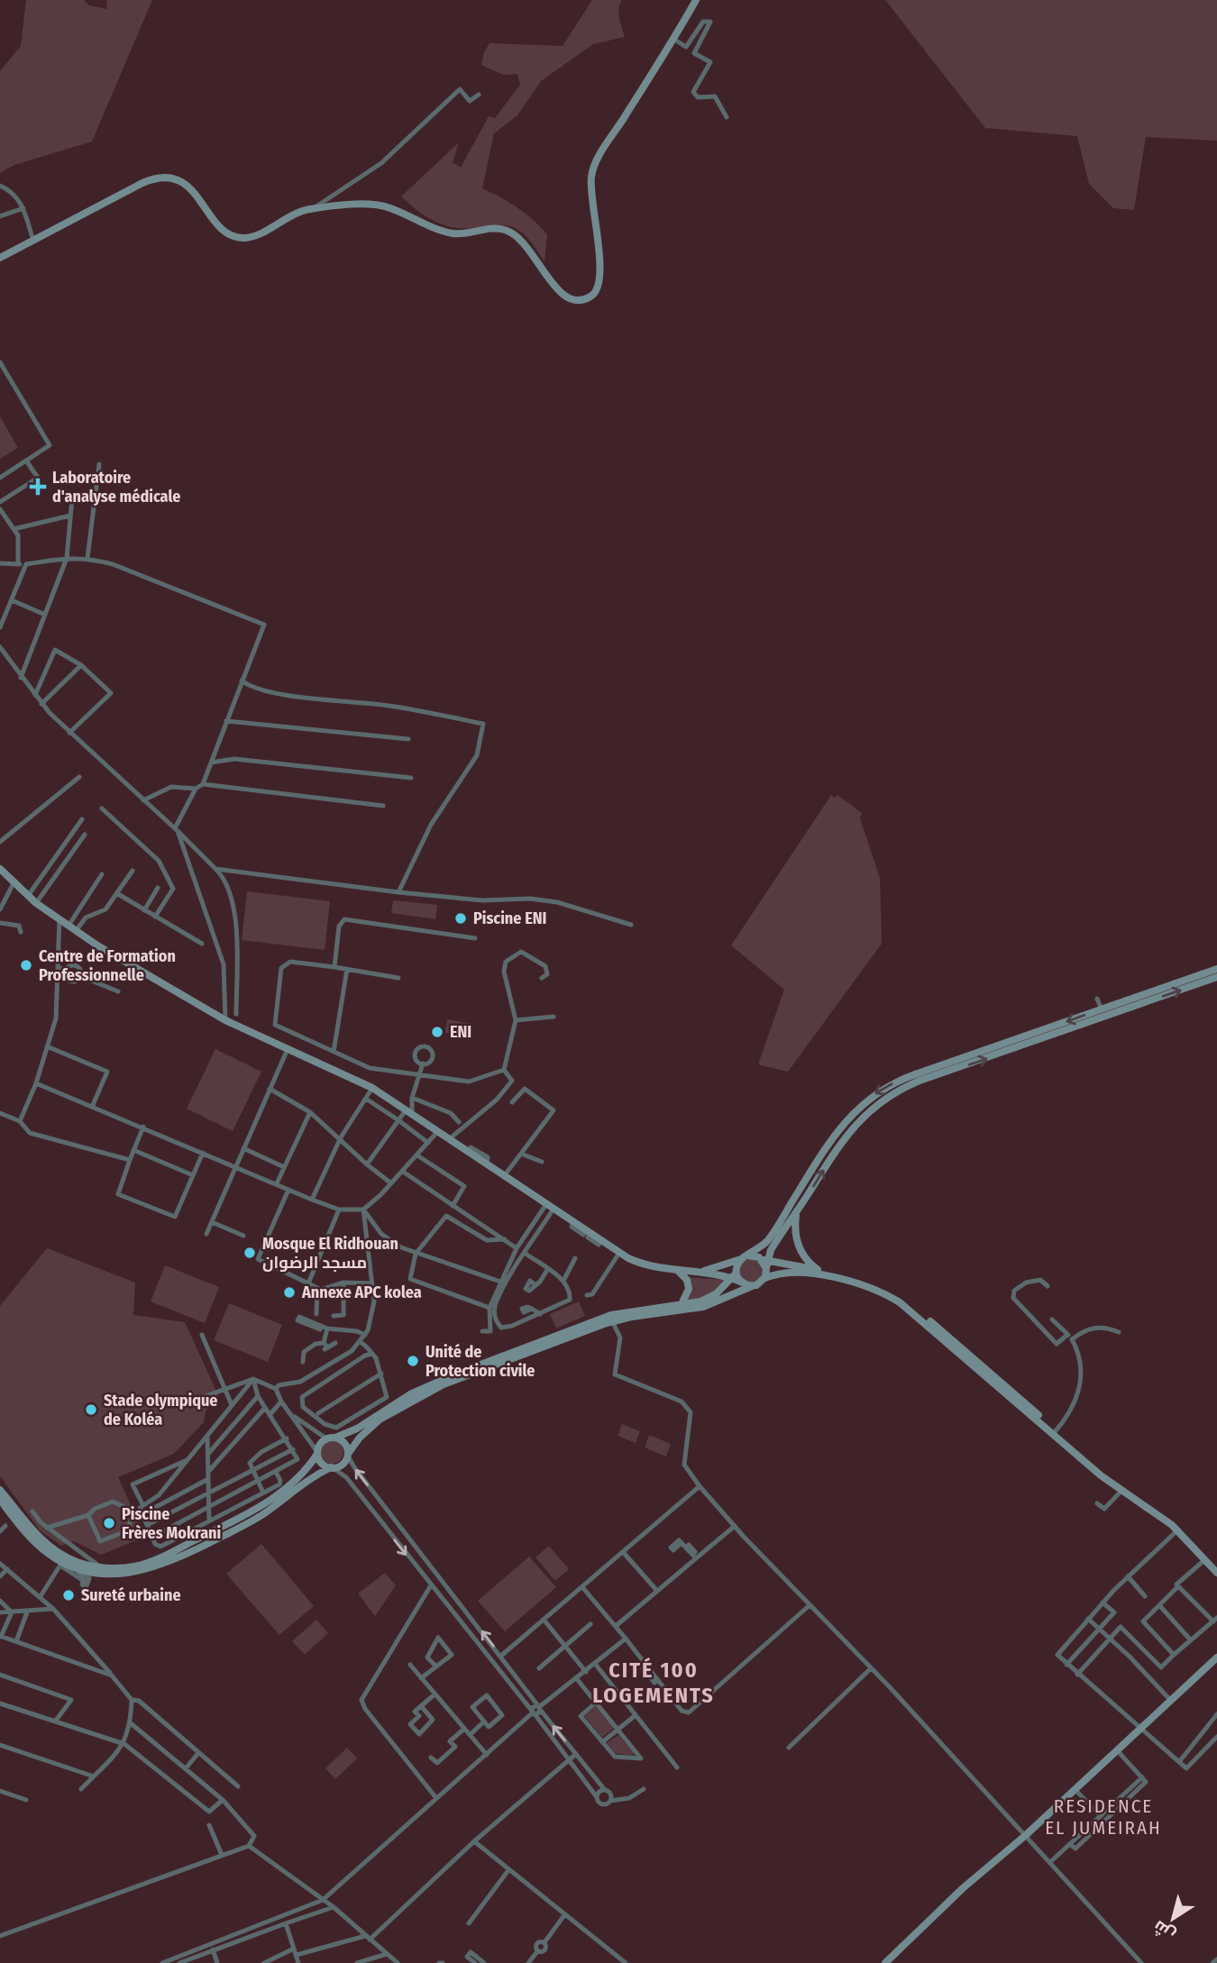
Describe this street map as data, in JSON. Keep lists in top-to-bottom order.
{
  "districts": ["CITÉ 100 LOGEMENTS", "RESIDENCE EL JUMEIRAH"],
  "places": {
    "health": ["Laboratoire d'analyse médicale"],
    "other": [
      "Piscine ENI",
      "Centre de Formation Professionnelle",
      "ENI",
      "Mosque El Ridhouan مسجد الرضوان",
      "Annexe APC kolea",
      "Unité de Protection civile",
      "Stade olympique de Koléa",
      "Piscine Frères Mokrani",
      "Sureté urbaine"
    ]
  },
  "north": "bottom left"
}
